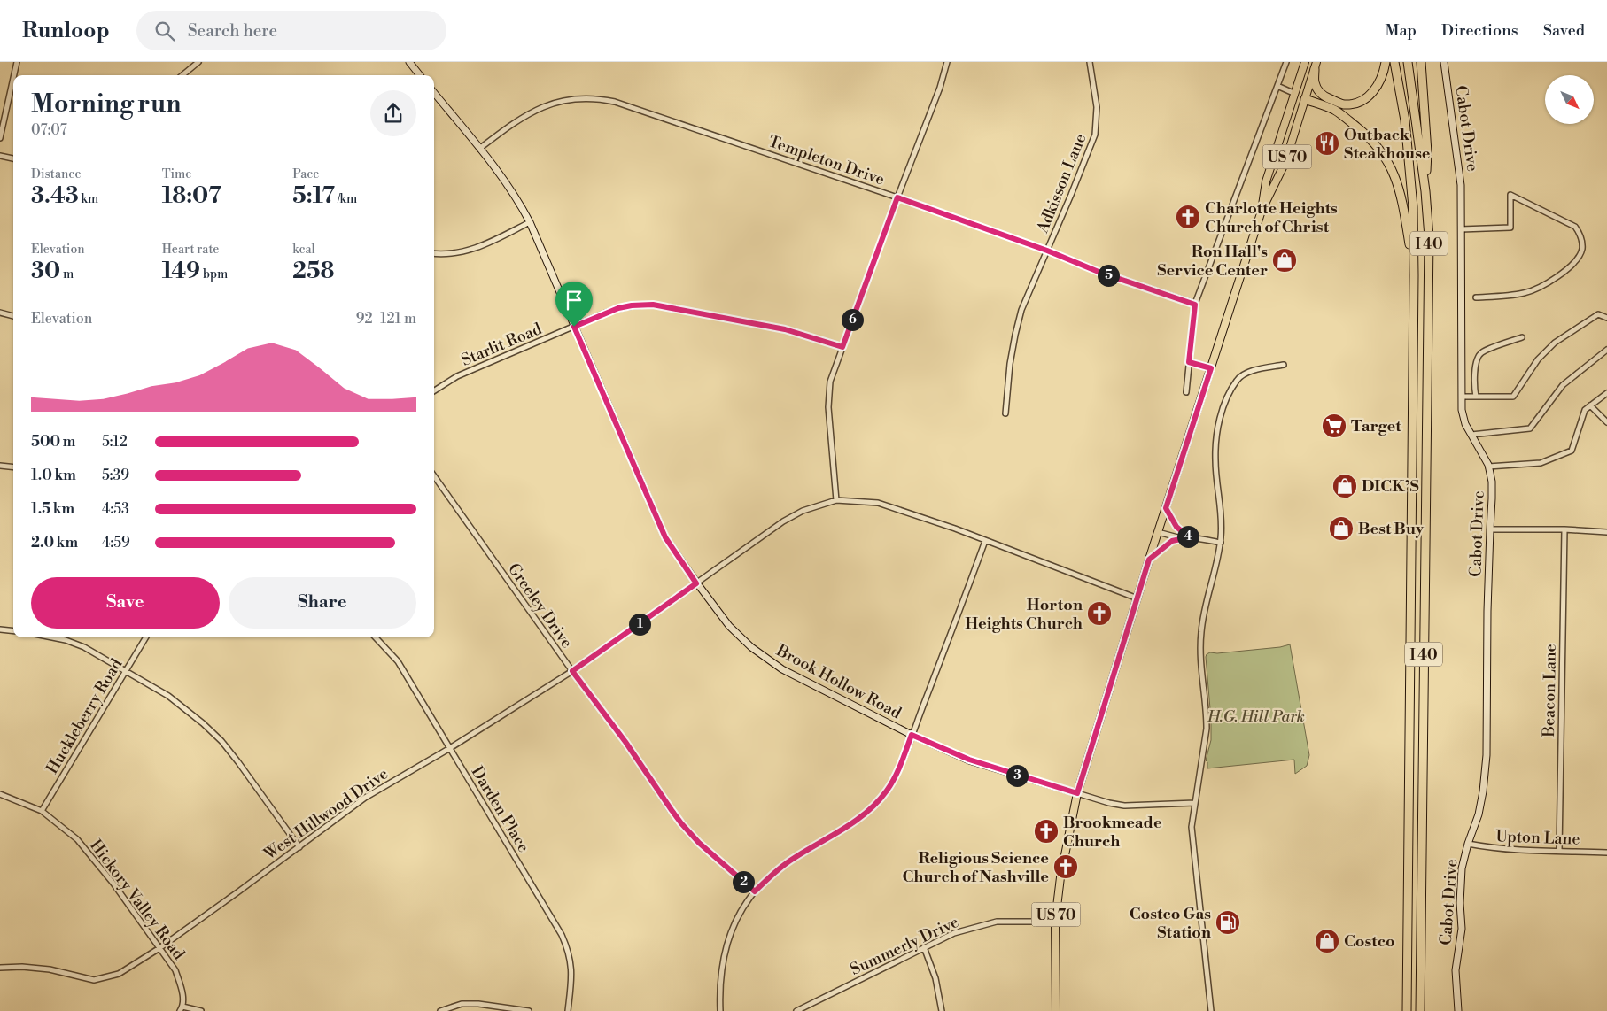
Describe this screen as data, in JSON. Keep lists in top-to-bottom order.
{
  "streets": {
    "highway": ["I 40"],
    "main road": ["US 70"],
    "street": [
      "Cabot Drive",
      "Templeton Drive",
      "Adkisson Lane",
      "Starlit Road",
      "Greeley Drive",
      "Brook Hollow Road",
      "Beacon Lane",
      "Huckleberry Road",
      "Darden Place",
      "West Hillwood Drive",
      "Upton Lane",
      "Hickory Valley Road",
      "Summerly Drive"
    ]
  },
  "crossings": [
    ["Cabot Drive", "Upton Lane"],
    ["US 70", "Brook Hollow Road"],
    ["US 70", "Summerly Drive"],
    ["Templeton Drive", "Adkisson Lane"],
    ["Templeton Drive", "Brook Hollow Road"],
    ["Starlit Road", "Brook Hollow Road"],
    ["Greeley Drive", "West Hillwood Drive"],
    ["Brook Hollow Road", "West Hillwood Drive"],
    ["Beacon Lane", "Upton Lane"],
    ["Huckleberry Road", "Hickory Valley Road"],
    ["Darden Place", "West Hillwood Drive"],
    ["West Hillwood Drive", "Hickory Valley Road"]
  ],
  "parks": ["H.G. Hill Park"],
  "places": {
    "restaurant": ["Outback Steakhouse"],
    "church": [
      "Charlotte Heights Church of Christ",
      "Horton Heights Church",
      "Brookmeade Church",
      "Religious Science Church of Nashville"
    ],
    "shop": [
      "Ron Hall's Service Center",
      "DICK’S",
      "Best Buy",
      "Costco"
    ],
    "supermarket": ["Target"],
    "fuel station": ["Costco Gas Station"]
  },
  "north": "bottom right",
  "page": {
    "header": "Runloop",
    "search": "Search here",
    "nav": ["Map", "Directions", "Saved"],
    "heading": ["Morning run", "07:07"],
    "stats": [
      ["Distance", "3.43 km"],
      ["Time", "18:07"],
      ["Pace", "5:17 /km"],
      ["Elevation", "30 m"],
      ["Heart rate", "149 bpm"],
      ["kcal", "258"]
    ],
    "pins": [
      "5",
      "6",
      "4",
      "1",
      "3",
      "2"
    ],
    "chart": ["Elevation", "92–121 m"],
    "list": [
      {
        "name": "500 m",
        "note": "5:12"
      },
      {
        "name": "1.0 km",
        "note": "5:39"
      },
      {
        "name": "1.5 km",
        "note": "4:53"
      },
      {
        "name": "2.0 km",
        "note": "4:59"
      }
    ],
    "buttons": ["Save", "Share"]
  }
}
